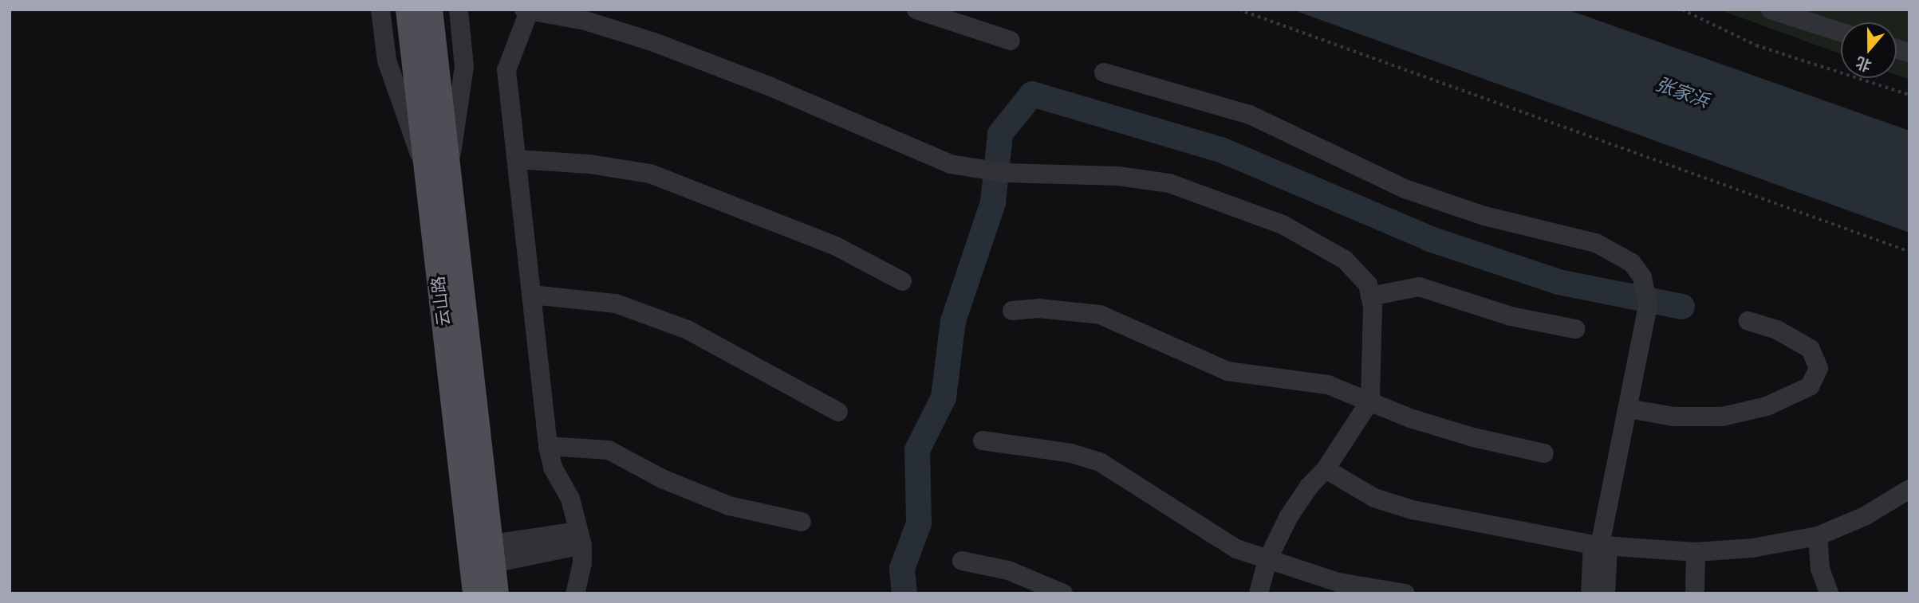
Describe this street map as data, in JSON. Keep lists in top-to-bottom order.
{
  "streets": {
    "main road": ["云山路"]
  },
  "water": ["张家浜"],
  "north": "bottom"
}
